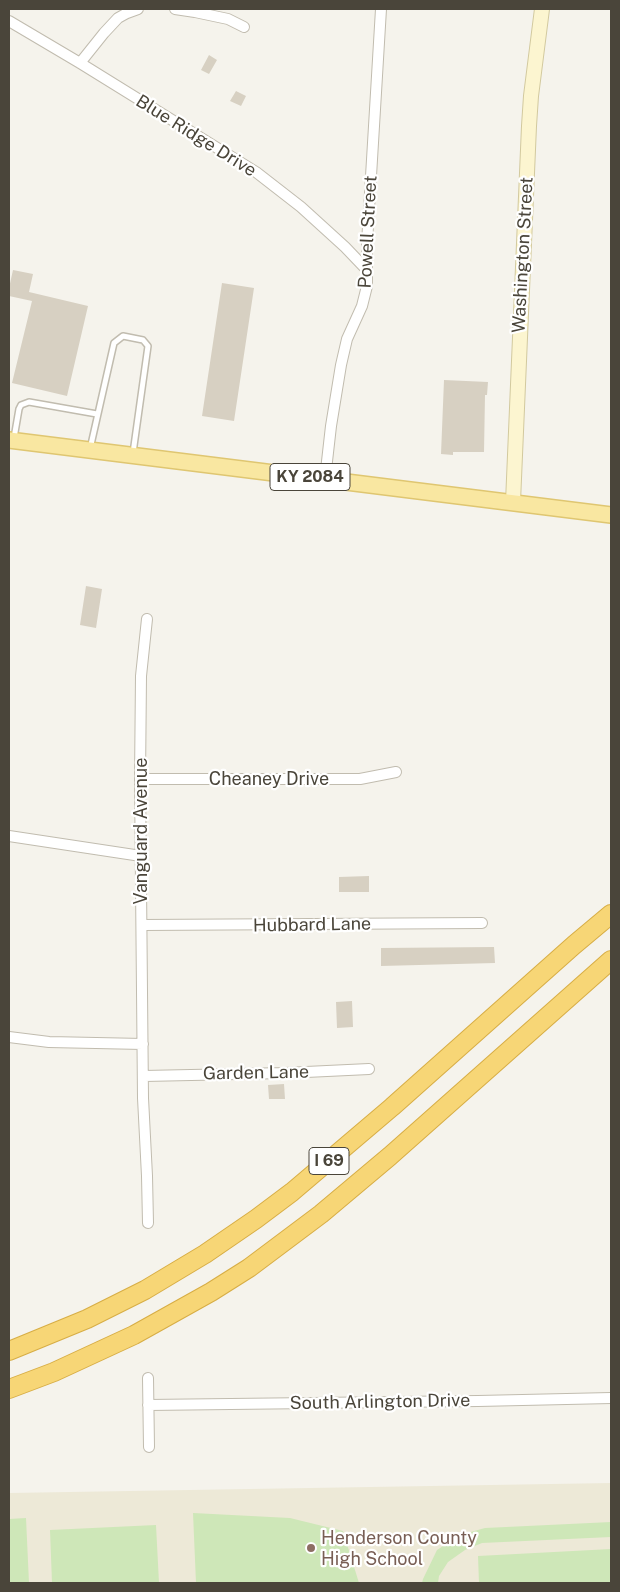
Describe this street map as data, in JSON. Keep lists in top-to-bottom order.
{
  "streets": {
    "highway": ["I 69"],
    "main road": ["KY 2084"],
    "street": [
      "Blue Ridge Drive",
      "Powell Street",
      "Washington Street",
      "Cheaney Drive",
      "Vanguard Avenue",
      "Hubbard Lane",
      "Garden Lane",
      "South Arlington Drive"
    ]
  },
  "crossings": [
    ["Blue Ridge Drive", "Powell Street"],
    ["Powell Street", "KY 2084"],
    ["Washington Street", "KY 2084"],
    ["Cheaney Drive", "Vanguard Avenue"],
    ["Vanguard Avenue", "Hubbard Lane"],
    ["Vanguard Avenue", "Garden Lane"]
  ],
  "places": ["Henderson County High School"]
}
